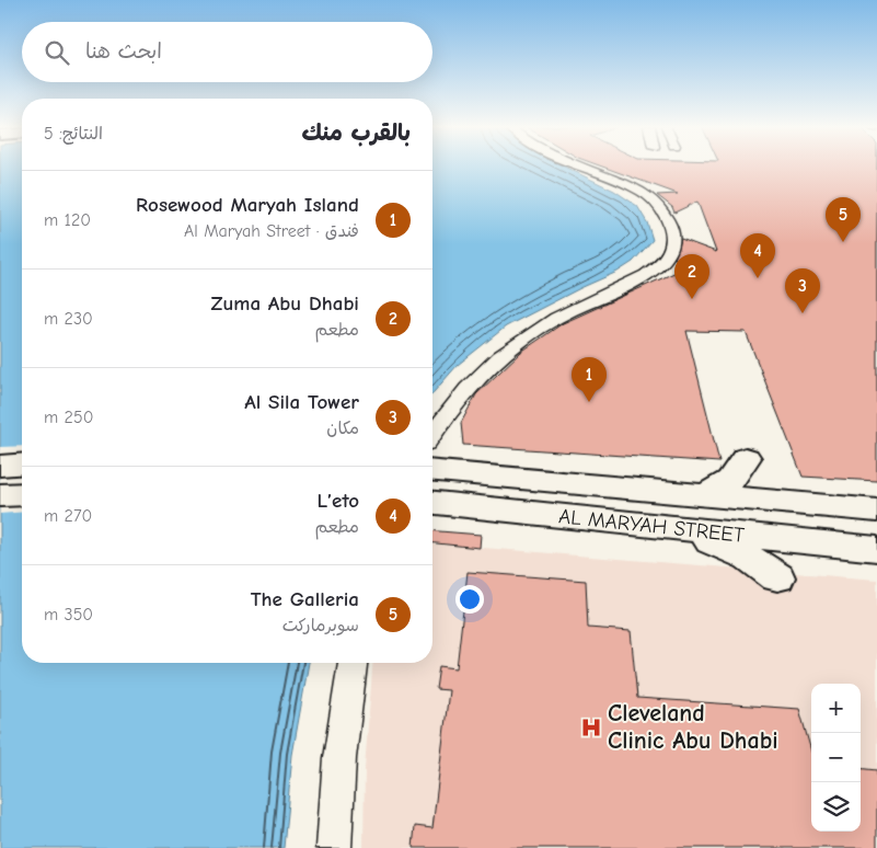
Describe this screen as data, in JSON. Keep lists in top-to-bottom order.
{
  "streets": {
    "street": ["AL MARYAH STREET"]
  },
  "places": {
    "hospital": ["Cleveland Clinic Abu Dhabi"]
  },
  "page": {
    "search": "ابحث هنا",
    "heading": ["بالقرب منك", "النتائج: 5"],
    "list": [
      {
        "mark": "1",
        "name": "Rosewood Maryah Island",
        "note": "فندق · Al Maryah Street",
        "value": "120 m"
      },
      {
        "mark": "2",
        "name": "Zuma Abu Dhabi",
        "note": "مطعم",
        "value": "230 m"
      },
      {
        "mark": "3",
        "name": "Al Sila Tower",
        "note": "مكان",
        "value": "250 m"
      },
      {
        "mark": "4",
        "name": "L’eto",
        "note": "مطعم",
        "value": "270 m"
      },
      {
        "mark": "5",
        "name": "The Galleria",
        "note": "سوبرماركت",
        "value": "350 m"
      }
    ],
    "pins": [
      "5",
      "4",
      "2",
      "3",
      "1"
    ],
    "map_buttons": ["+", "−"]
  }
}
